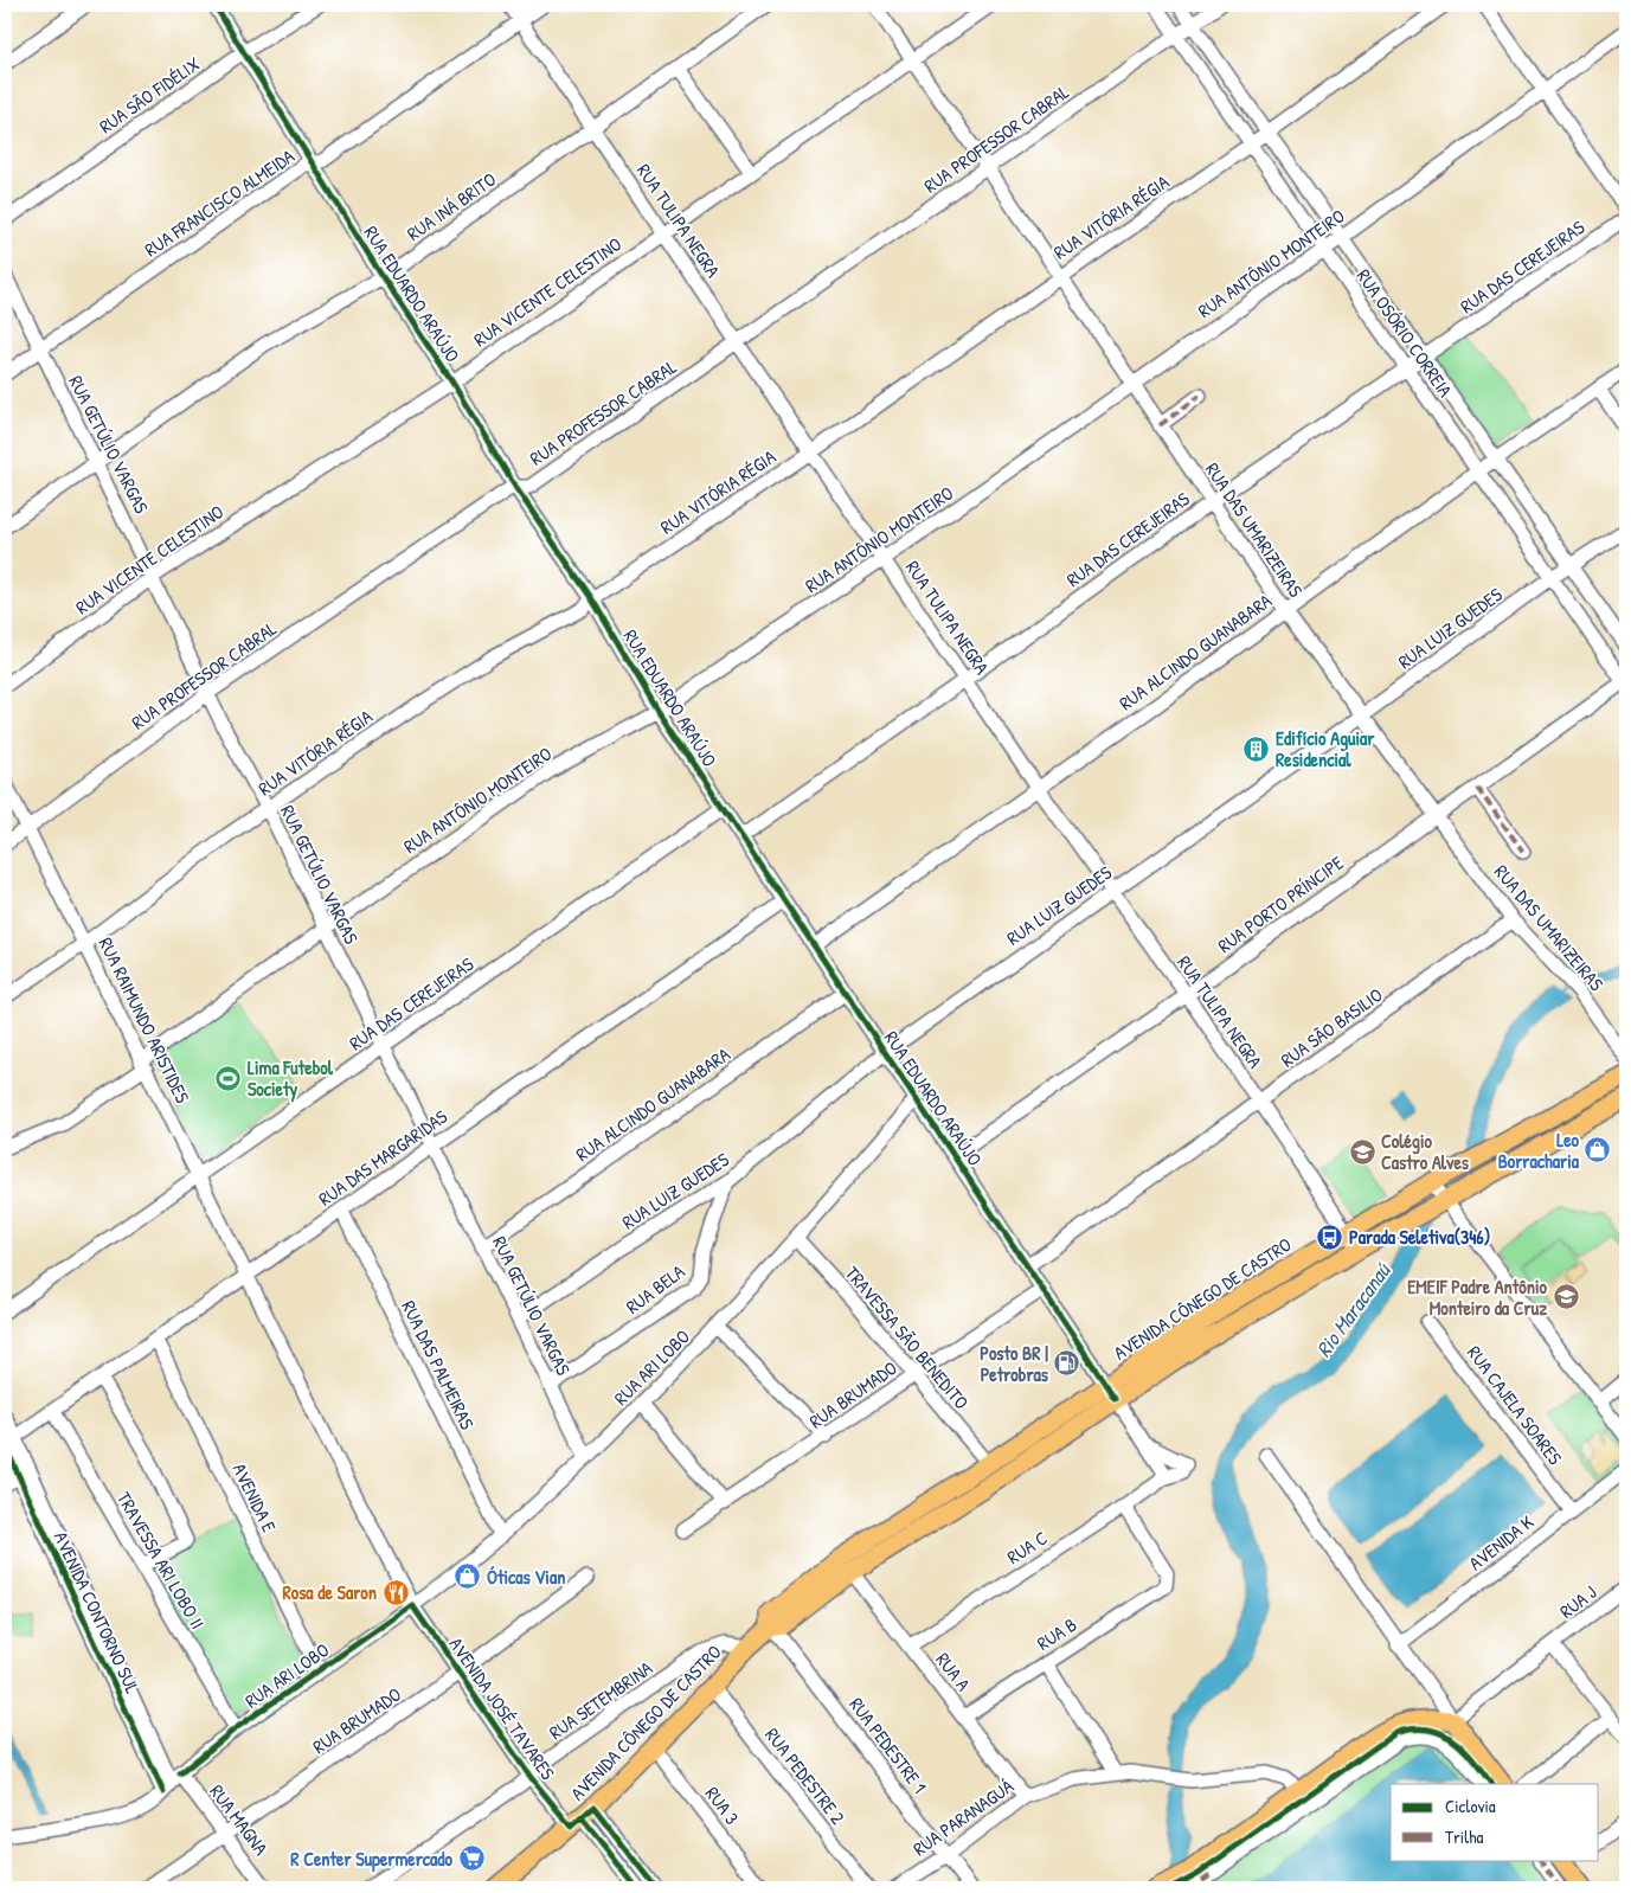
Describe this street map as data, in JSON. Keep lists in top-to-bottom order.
{
  "streets": {
    "main road": ["AVENIDA CÔNEGO DE CASTRO"],
    "street": [
      "RUA SÃO FIDÉLIX",
      "RUA PROFESSOR CABRAL",
      "RUA FRANCISCO ALMEIDA",
      "RUA INÁ BRITO",
      "RUA VITÓRIA RÉGIA",
      "RUA TULIPA NEGRA",
      "RUA ANTÔNIO MONTEIRO",
      "RUA DAS CEREJEIRAS",
      "RUA VICENTE CELESTINO",
      "RUA EDUARDO ARAÚJO",
      "RUA OSÓRIO CORREIA",
      "RUA GETÚLIO VARGAS",
      "RUA DAS UMARIZEIRAS",
      "RUA LUIZ GUEDES",
      "RUA ALCINDO GUANABARA",
      "RUA PORTO PRÍNCIPE",
      "RUA RAIMUNDO ARISTIDES",
      "RUA SÃO BASILIO",
      "RUA DAS MARGARIDAS",
      "RUA BELA",
      "TRAVESSA SÃO BENEDITO",
      "RUA DAS PALMEIRAS",
      "RUA ARI LOBO",
      "RUA BRUMADO",
      "RUA CAJELA SOARES",
      "AVENIDA E",
      "AVENIDA K",
      "RUA C",
      "TRAVESSA ARI LOBO II",
      "RUA J",
      "AVENIDA CONTORNO SUL",
      "RUA B",
      "RUA A",
      "RUA SETEMBRINA",
      "AVENIDA JOSÉ TAVARES",
      "RUA PEDESTRE 1",
      "RUA PEDESTRE 2",
      "RUA 3",
      "RUA PARANAGUÁ",
      "RUA MAGNA"
    ]
  },
  "crossings": [
    ["RUA SÃO FIDÉLIX", "RUA EDUARDO ARAÚJO"],
    ["RUA PROFESSOR CABRAL", "RUA TULIPA NEGRA"],
    ["RUA PROFESSOR CABRAL", "RUA EDUARDO ARAÚJO"],
    ["RUA PROFESSOR CABRAL", "RUA OSÓRIO CORREIA"],
    ["RUA PROFESSOR CABRAL", "RUA GETÚLIO VARGAS"],
    ["RUA PROFESSOR CABRAL", "RUA DAS UMARIZEIRAS"],
    ["RUA PROFESSOR CABRAL", "RUA RAIMUNDO ARISTIDES"],
    ["RUA FRANCISCO ALMEIDA", "RUA TULIPA NEGRA"],
    ["RUA FRANCISCO ALMEIDA", "RUA EDUARDO ARAÚJO"],
    ["RUA FRANCISCO ALMEIDA", "RUA GETÚLIO VARGAS"],
    ["RUA INÁ BRITO", "RUA TULIPA NEGRA"],
    ["RUA INÁ BRITO", "RUA EDUARDO ARAÚJO"],
    ["RUA INÁ BRITO", "RUA GETÚLIO VARGAS"],
    ["RUA VITÓRIA RÉGIA", "RUA TULIPA NEGRA"],
    ["RUA VITÓRIA RÉGIA", "RUA EDUARDO ARAÚJO"],
    ["RUA VITÓRIA RÉGIA", "RUA OSÓRIO CORREIA"],
    ["RUA VITÓRIA RÉGIA", "RUA GETÚLIO VARGAS"],
    ["RUA VITÓRIA RÉGIA", "RUA DAS UMARIZEIRAS"],
    ["RUA VITÓRIA RÉGIA", "RUA RAIMUNDO ARISTIDES"],
    ["RUA TULIPA NEGRA", "RUA ANTÔNIO MONTEIRO"],
    ["RUA TULIPA NEGRA", "RUA DAS CEREJEIRAS"],
    ["RUA TULIPA NEGRA", "RUA VICENTE CELESTINO"],
    ["RUA TULIPA NEGRA", "RUA LUIZ GUEDES"],
    ["RUA TULIPA NEGRA", "RUA ALCINDO GUANABARA"],
    ["RUA TULIPA NEGRA", "RUA PORTO PRÍNCIPE"],
    ["RUA TULIPA NEGRA", "RUA SÃO BASILIO"],
    ["RUA TULIPA NEGRA", "AVENIDA CÔNEGO DE CASTRO"],
    ["RUA ANTÔNIO MONTEIRO", "RUA EDUARDO ARAÚJO"],
    ["RUA ANTÔNIO MONTEIRO", "RUA OSÓRIO CORREIA"],
    ["RUA ANTÔNIO MONTEIRO", "RUA GETÚLIO VARGAS"],
    ["RUA ANTÔNIO MONTEIRO", "RUA DAS UMARIZEIRAS"],
    ["RUA ANTÔNIO MONTEIRO", "RUA RAIMUNDO ARISTIDES"],
    ["RUA DAS CEREJEIRAS", "RUA EDUARDO ARAÚJO"],
    ["RUA DAS CEREJEIRAS", "RUA OSÓRIO CORREIA"],
    ["RUA DAS CEREJEIRAS", "RUA GETÚLIO VARGAS"],
    ["RUA DAS CEREJEIRAS", "RUA DAS UMARIZEIRAS"],
    ["RUA DAS CEREJEIRAS", "RUA RAIMUNDO ARISTIDES"],
    ["RUA VICENTE CELESTINO", "RUA EDUARDO ARAÚJO"],
    ["RUA VICENTE CELESTINO", "RUA GETÚLIO VARGAS"],
    ["RUA VICENTE CELESTINO", "RUA DAS UMARIZEIRAS"],
    ["RUA EDUARDO ARAÚJO", "RUA LUIZ GUEDES"],
    ["RUA EDUARDO ARAÚJO", "RUA ALCINDO GUANABARA"],
    ["RUA EDUARDO ARAÚJO", "RUA PORTO PRÍNCIPE"],
    ["RUA EDUARDO ARAÚJO", "RUA SÃO BASILIO"],
    ["RUA EDUARDO ARAÚJO", "RUA DAS MARGARIDAS"],
    ["RUA EDUARDO ARAÚJO", "AVENIDA CÔNEGO DE CASTRO"],
    ["RUA EDUARDO ARAÚJO", "RUA ARI LOBO"],
    ["RUA EDUARDO ARAÚJO", "RUA BRUMADO"],
    ["RUA EDUARDO ARAÚJO", "RUA C"],
    ["RUA OSÓRIO CORREIA", "RUA LUIZ GUEDES"],
    ["RUA OSÓRIO CORREIA", "RUA ALCINDO GUANABARA"],
    ["RUA OSÓRIO CORREIA", "RUA PORTO PRÍNCIPE"],
    ["RUA GETÚLIO VARGAS", "RUA LUIZ GUEDES"],
    ["RUA GETÚLIO VARGAS", "RUA ALCINDO GUANABARA"],
    ["RUA GETÚLIO VARGAS", "RUA DAS MARGARIDAS"],
    ["RUA GETÚLIO VARGAS", "RUA BELA"],
    ["RUA GETÚLIO VARGAS", "RUA ARI LOBO"],
    ["RUA DAS UMARIZEIRAS", "RUA LUIZ GUEDES"],
    ["RUA DAS UMARIZEIRAS", "RUA ALCINDO GUANABARA"],
    ["RUA DAS UMARIZEIRAS", "RUA PORTO PRÍNCIPE"],
    ["RUA DAS UMARIZEIRAS", "RUA SÃO BASILIO"],
    ["RUA LUIZ GUEDES", "RUA BELA"],
    ["RUA RAIMUNDO ARISTIDES", "RUA DAS MARGARIDAS"],
    ["RUA RAIMUNDO ARISTIDES", "AVENIDA JOSÉ TAVARES"],
    ["RUA DAS MARGARIDAS", "RUA DAS PALMEIRAS"],
    ["RUA DAS MARGARIDAS", "AVENIDA E"],
    ["RUA DAS MARGARIDAS", "TRAVESSA ARI LOBO II"],
    ["RUA DAS MARGARIDAS", "AVENIDA CONTORNO SUL"],
    ["RUA DAS MARGARIDAS", "AVENIDA JOSÉ TAVARES"],
    ["AVENIDA CÔNEGO DE CASTRO", "TRAVESSA SÃO BENEDITO"],
    ["AVENIDA CÔNEGO DE CASTRO", "RUA A"],
    ["AVENIDA CÔNEGO DE CASTRO", "RUA SETEMBRINA"],
    ["AVENIDA CÔNEGO DE CASTRO", "AVENIDA JOSÉ TAVARES"],
    ["AVENIDA CÔNEGO DE CASTRO", "RUA PEDESTRE 1"],
    ["AVENIDA CÔNEGO DE CASTRO", "RUA PEDESTRE 2"],
    ["AVENIDA CÔNEGO DE CASTRO", "RUA 3"],
    ["TRAVESSA SÃO BENEDITO", "RUA ARI LOBO"],
    ["TRAVESSA SÃO BENEDITO", "RUA BRUMADO"],
    ["RUA DAS PALMEIRAS", "RUA ARI LOBO"],
    ["RUA ARI LOBO", "AVENIDA E"],
    ["RUA ARI LOBO", "TRAVESSA ARI LOBO II"],
    ["RUA ARI LOBO", "AVENIDA CONTORNO SUL"],
    ["RUA ARI LOBO", "AVENIDA JOSÉ TAVARES"],
    ["RUA ARI LOBO", "RUA MAGNA"],
    ["RUA BRUMADO", "AVENIDA JOSÉ TAVARES"],
    ["RUA BRUMADO", "RUA MAGNA"],
    ["RUA CAJELA SOARES", "AVENIDA K"],
    ["RUA C", "RUA B"],
    ["RUA C", "RUA A"],
    ["AVENIDA CONTORNO SUL", "RUA MAGNA"],
    ["RUA B", "RUA A"],
    ["RUA A", "RUA PARANAGUÁ"],
    ["RUA SETEMBRINA", "AVENIDA JOSÉ TAVARES"],
    ["RUA PEDESTRE 1", "RUA PARANAGUÁ"]
  ],
  "water": ["Rio Maracanaú"],
  "places": {
    "building": ["Edifício Aguiar Residencial"],
    "sports": ["Lima Futebol Society"],
    "shop": ["Leo Borracharia", "Óticas Vian"],
    "school or university": ["Colégio Castro Alves", "EMEIF Padre Antônio Monteiro da Cruz"],
    "bus stop": ["Parada Seletiva(346)"],
    "fuel station": ["Posto BR | Petrobras"],
    "restaurant": ["Rosa de Saron"],
    "supermarket": ["R Center Supermercado"]
  },
  "legend": ["Ciclovia", "Trilha"]
}
